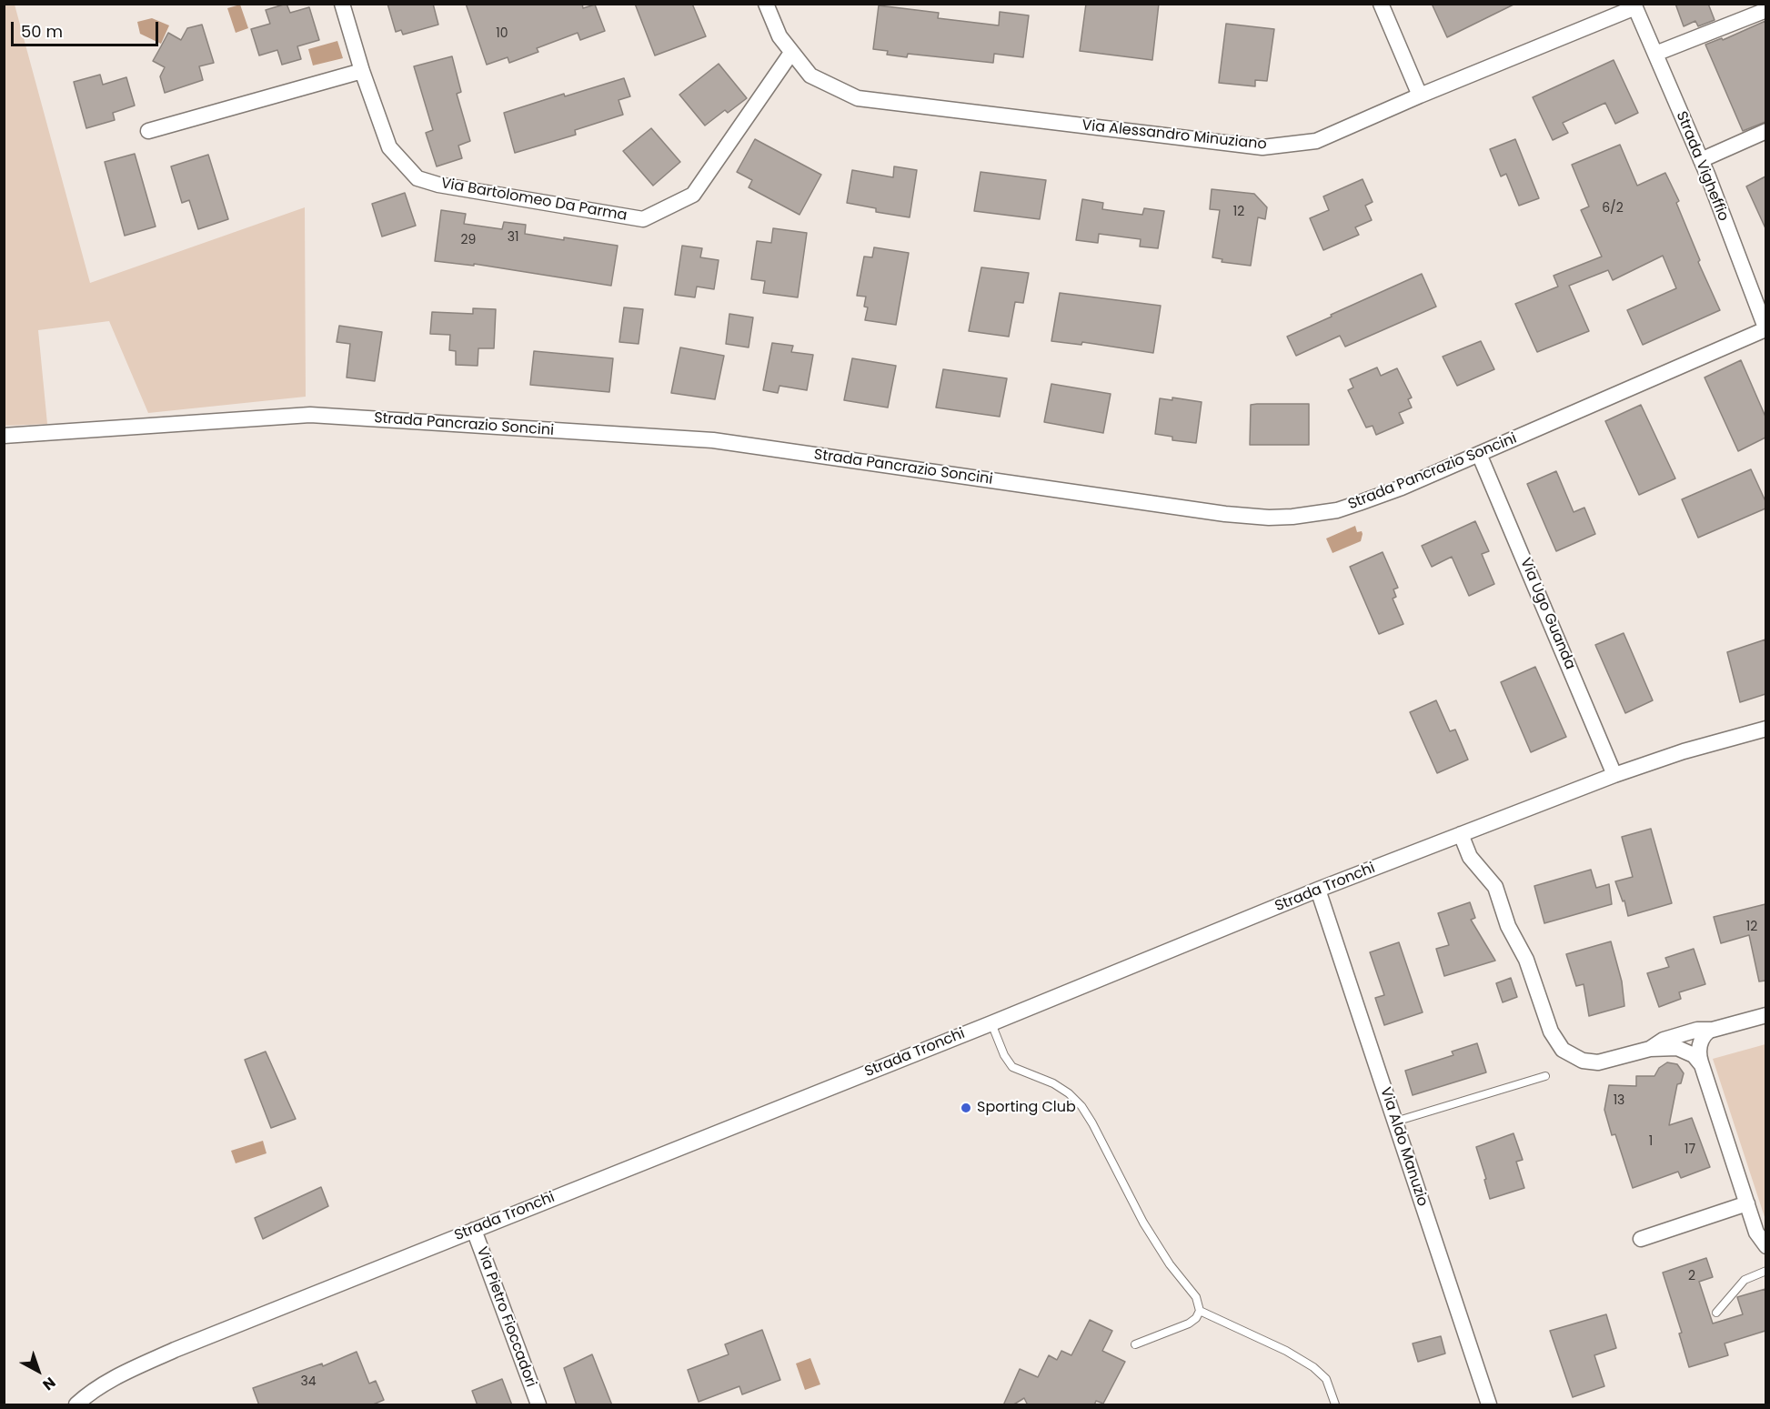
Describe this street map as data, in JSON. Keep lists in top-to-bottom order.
{
  "streets": {
    "street": [
      "Via Alessandro Minuziano",
      "Strada Vigheffio",
      "Via Bartolomeo Da Parma",
      "Strada Pancrazio Soncini",
      "Via Ugo Guanda",
      "Strada Tronchi",
      "Via Aldo Manuzio",
      "Via Pietro Fioccadori"
    ]
  },
  "crossings": [
    ["Via Alessandro Minuziano", "Strada Vigheffio"],
    ["Via Alessandro Minuziano", "Via Bartolomeo Da Parma"],
    ["Strada Vigheffio", "Strada Pancrazio Soncini"],
    ["Strada Pancrazio Soncini", "Via Ugo Guanda"],
    ["Via Ugo Guanda", "Strada Tronchi"],
    ["Strada Tronchi", "Via Aldo Manuzio"],
    ["Strada Tronchi", "Via Pietro Fioccadori"]
  ],
  "places": ["Sporting Club"],
  "house_numbers": [
    "10",
    "6/2",
    "12",
    "31",
    "29",
    "12",
    "13",
    "1",
    "17",
    "2",
    "34"
  ],
  "scale_bar": "50 m",
  "north": "bottom right"
}
